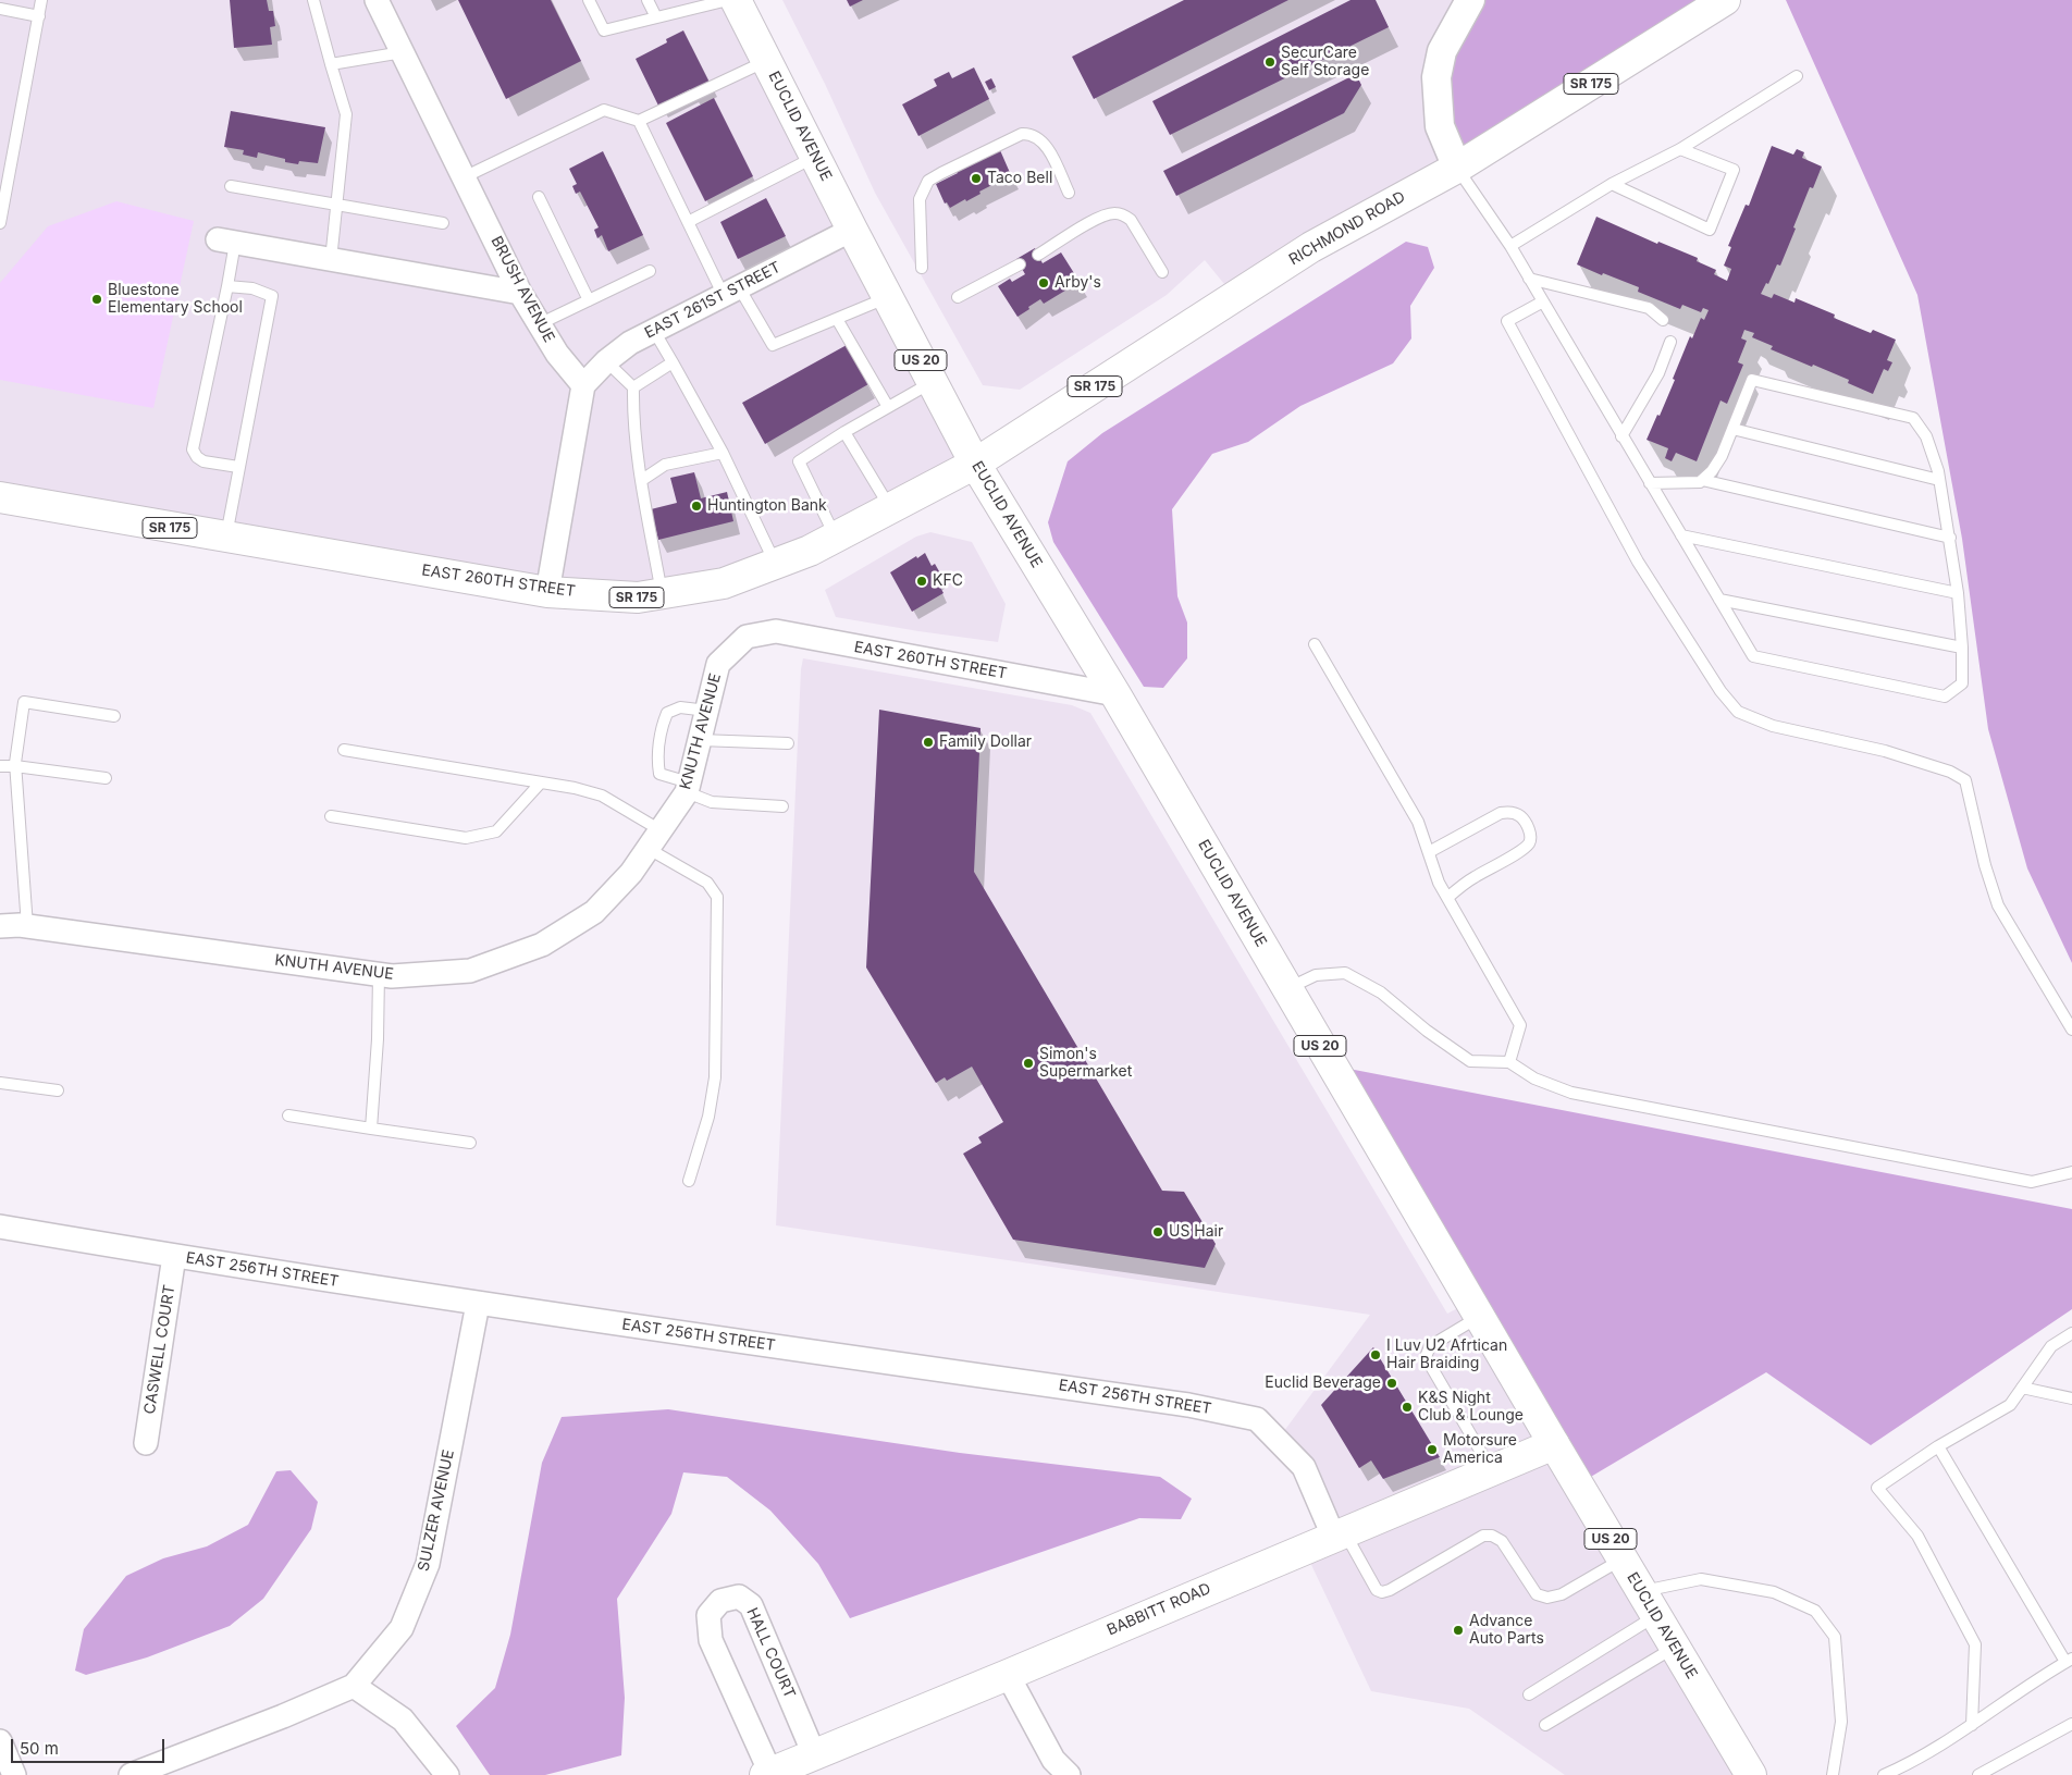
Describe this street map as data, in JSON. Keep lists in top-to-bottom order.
{
  "streets": {
    "main road": [
      "SR 175",
      "EUCLID AVENUE",
      "RICHMOND ROAD",
      "US 20",
      "EAST 260TH STREET",
      "BABBITT ROAD"
    ],
    "street": [
      "BRUSH AVENUE",
      "EAST 261ST STREET",
      "KNUTH AVENUE",
      "EAST 256TH STREET",
      "CASWELL COURT",
      "SULZER AVENUE",
      "HALL COURT"
    ]
  },
  "crossings": [
    ["EUCLID AVENUE", "RICHMOND ROAD"],
    ["EUCLID AVENUE", "EAST 261ST STREET"],
    ["EUCLID AVENUE", "EAST 260TH STREET"],
    ["EUCLID AVENUE", "BABBITT ROAD"],
    ["RICHMOND ROAD", "EAST 260TH STREET"],
    ["BRUSH AVENUE", "EAST 261ST STREET"],
    ["EAST 260TH STREET", "KNUTH AVENUE"],
    ["EAST 256TH STREET", "CASWELL COURT"],
    ["EAST 256TH STREET", "SULZER AVENUE"],
    ["EAST 256TH STREET", "BABBITT ROAD"],
    ["BABBITT ROAD", "HALL COURT"]
  ],
  "places": [
    "SecurCare Self Storage",
    "Taco Bell",
    "Arby's",
    "Bluestone Elementary School",
    "Huntington Bank",
    "KFC",
    "Family Dollar",
    "Simon's Supermarket",
    "US Hair",
    "I Luv U2 Afrtican Hair Braiding",
    "Euclid Beverage",
    "K&S Night Club & Lounge",
    "Motorsure America",
    "Advance Auto Parts"
  ],
  "scale_bar": "50 m"
}
